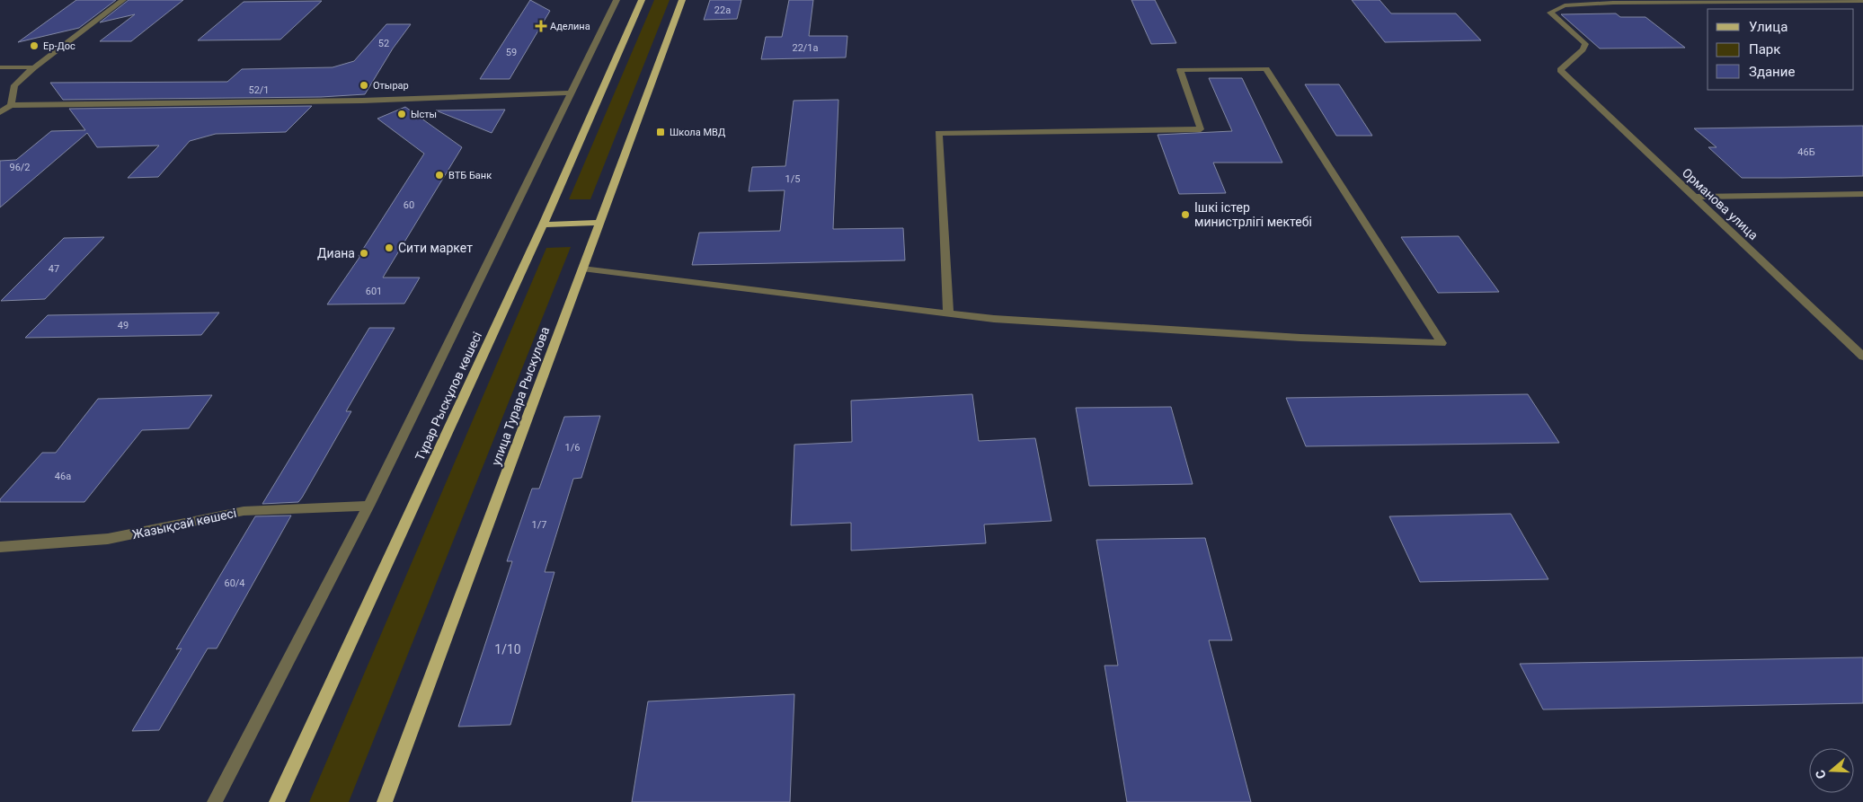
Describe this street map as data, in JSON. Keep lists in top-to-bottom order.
{
  "streets": {
    "main road": ["Тұрар Рыскұлов көшесі", "улица Турара Рыскулова"],
    "street": ["Орманова улица", "Жазықсай көшесі"]
  },
  "places": {
    "health": ["Аделина"],
    "other": [
      "Ер-Дос",
      "Отырар",
      "Ысты",
      "ВТБ Банк",
      "Ішкі істер министрлігі мектебі",
      "Сити маркет",
      "Диана"
    ],
    "transit": ["Школа МВД"]
  },
  "house_numbers": [
    "22а",
    "52",
    "22/1а",
    "59",
    "52/1",
    "46Б",
    "96/2",
    "1/5",
    "60",
    "47",
    "601",
    "49",
    "1/6",
    "46а",
    "1/7",
    "60/4",
    "1/10"
  ],
  "legend": ["Улица", "Парк", "Здание"],
  "north": "left"
}
